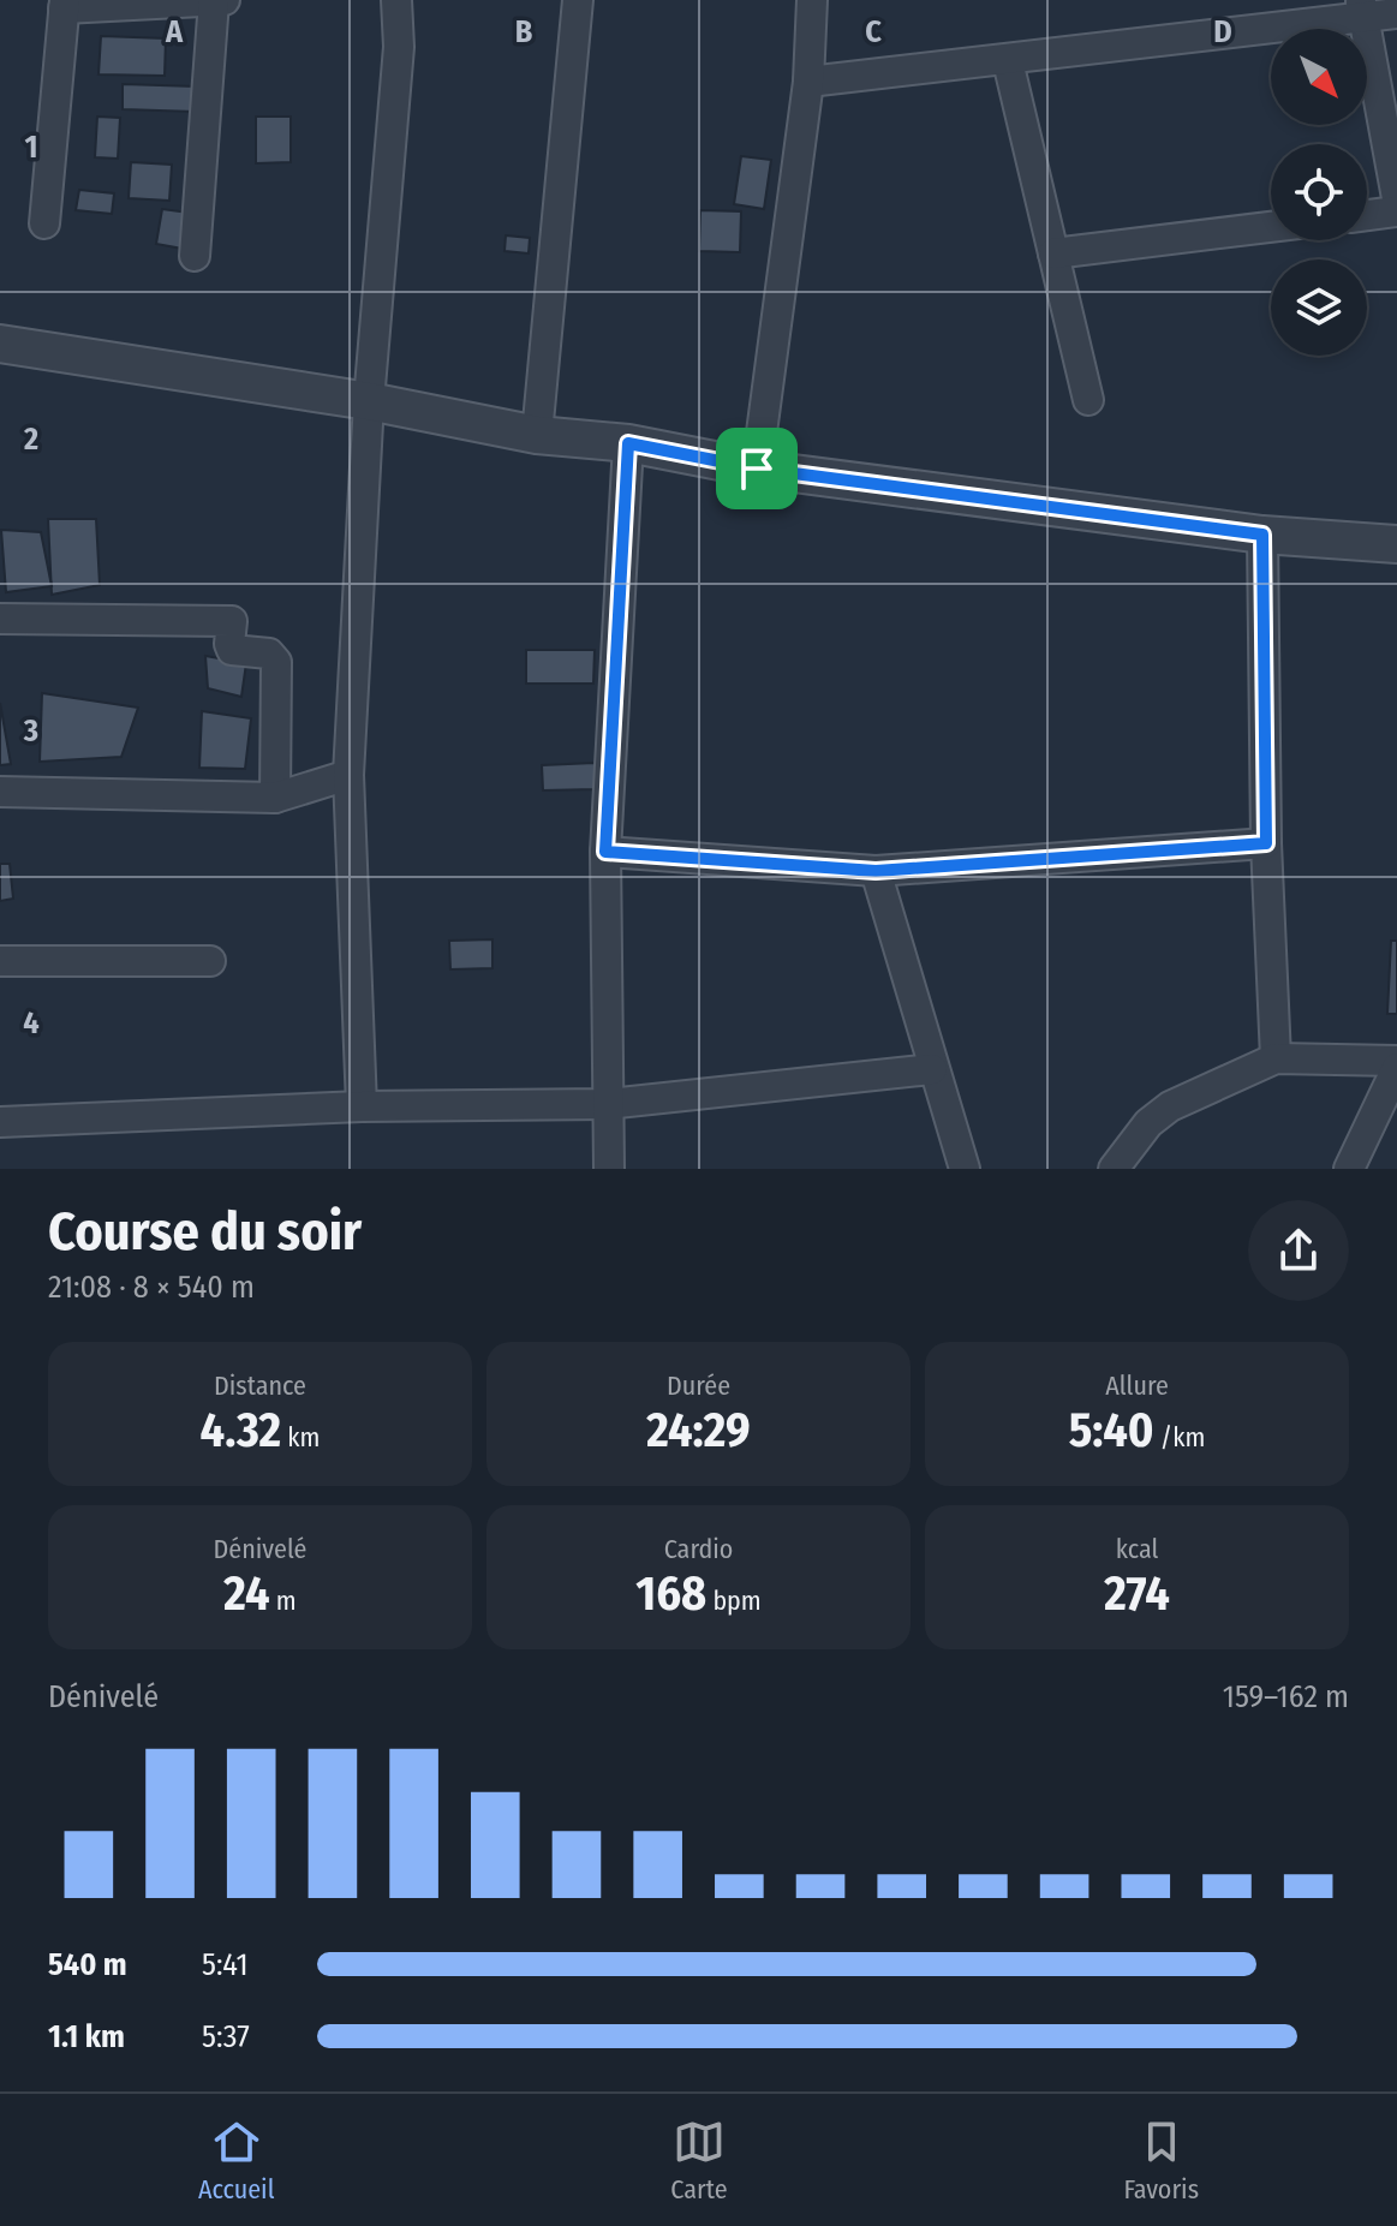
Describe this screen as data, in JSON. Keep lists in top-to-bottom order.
{
  "north": "bottom right",
  "page": {
    "heading": ["Course du soir", "21:08 · 8 × 540 m"],
    "stats": [
      ["Distance", "4.32 km"],
      ["Durée", "24:29"],
      ["Allure", "5:40 /km"],
      ["Dénivelé", "24 m"],
      ["Cardio", "168 bpm"],
      ["kcal", "274"]
    ],
    "chart": ["Dénivelé", "159–162 m"],
    "list": [
      {
        "name": "540 m",
        "note": "5:41"
      },
      {
        "name": "1.1 km",
        "note": "5:37"
      }
    ],
    "tabs": ["Accueil", "Carte", "Favoris"]
  },
  "grid": {
    "columns": [
      "A",
      "B",
      "C",
      "D"
    ],
    "rows": [
      "1",
      "2",
      "3",
      "4"
    ]
  }
}
